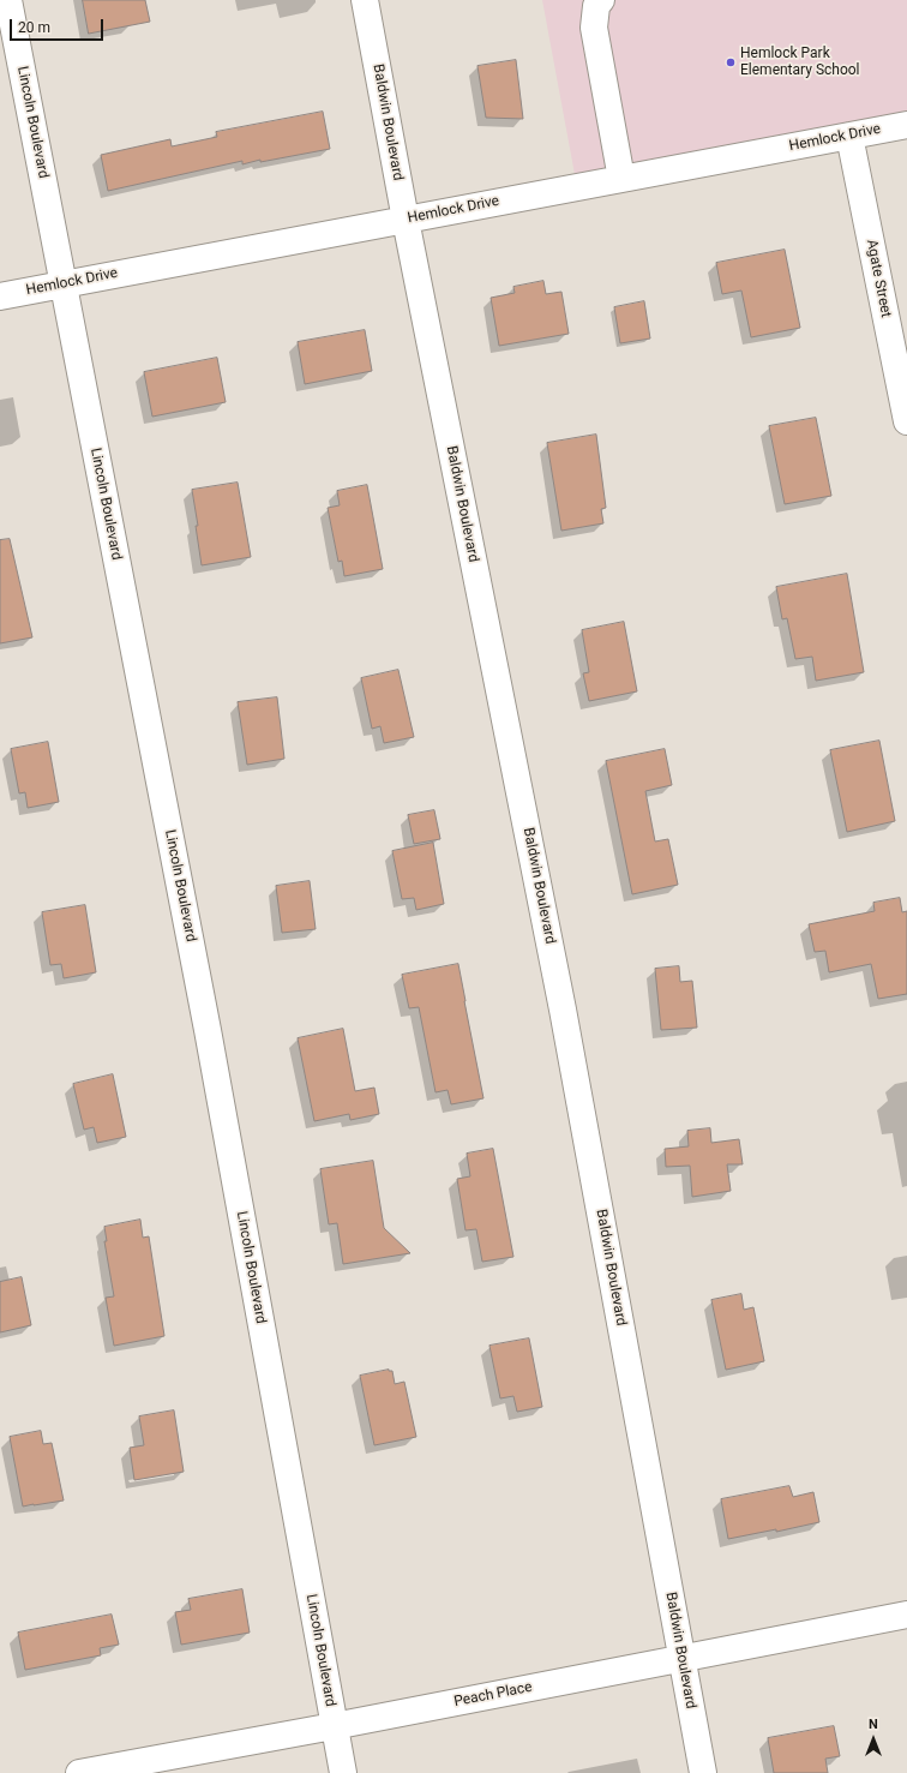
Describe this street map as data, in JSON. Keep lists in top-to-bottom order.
{
  "streets": {
    "street": [
      "Lincoln Boulevard",
      "Baldwin Boulevard",
      "Hemlock Drive",
      "Agate Street",
      "Peach Place"
    ]
  },
  "crossings": [
    ["Lincoln Boulevard", "Hemlock Drive"],
    ["Lincoln Boulevard", "Peach Place"],
    ["Baldwin Boulevard", "Hemlock Drive"],
    ["Baldwin Boulevard", "Peach Place"],
    ["Hemlock Drive", "Agate Street"]
  ],
  "places": ["Hemlock Park Elementary School"],
  "scale_bar": "20 m",
  "north": "top"
}
